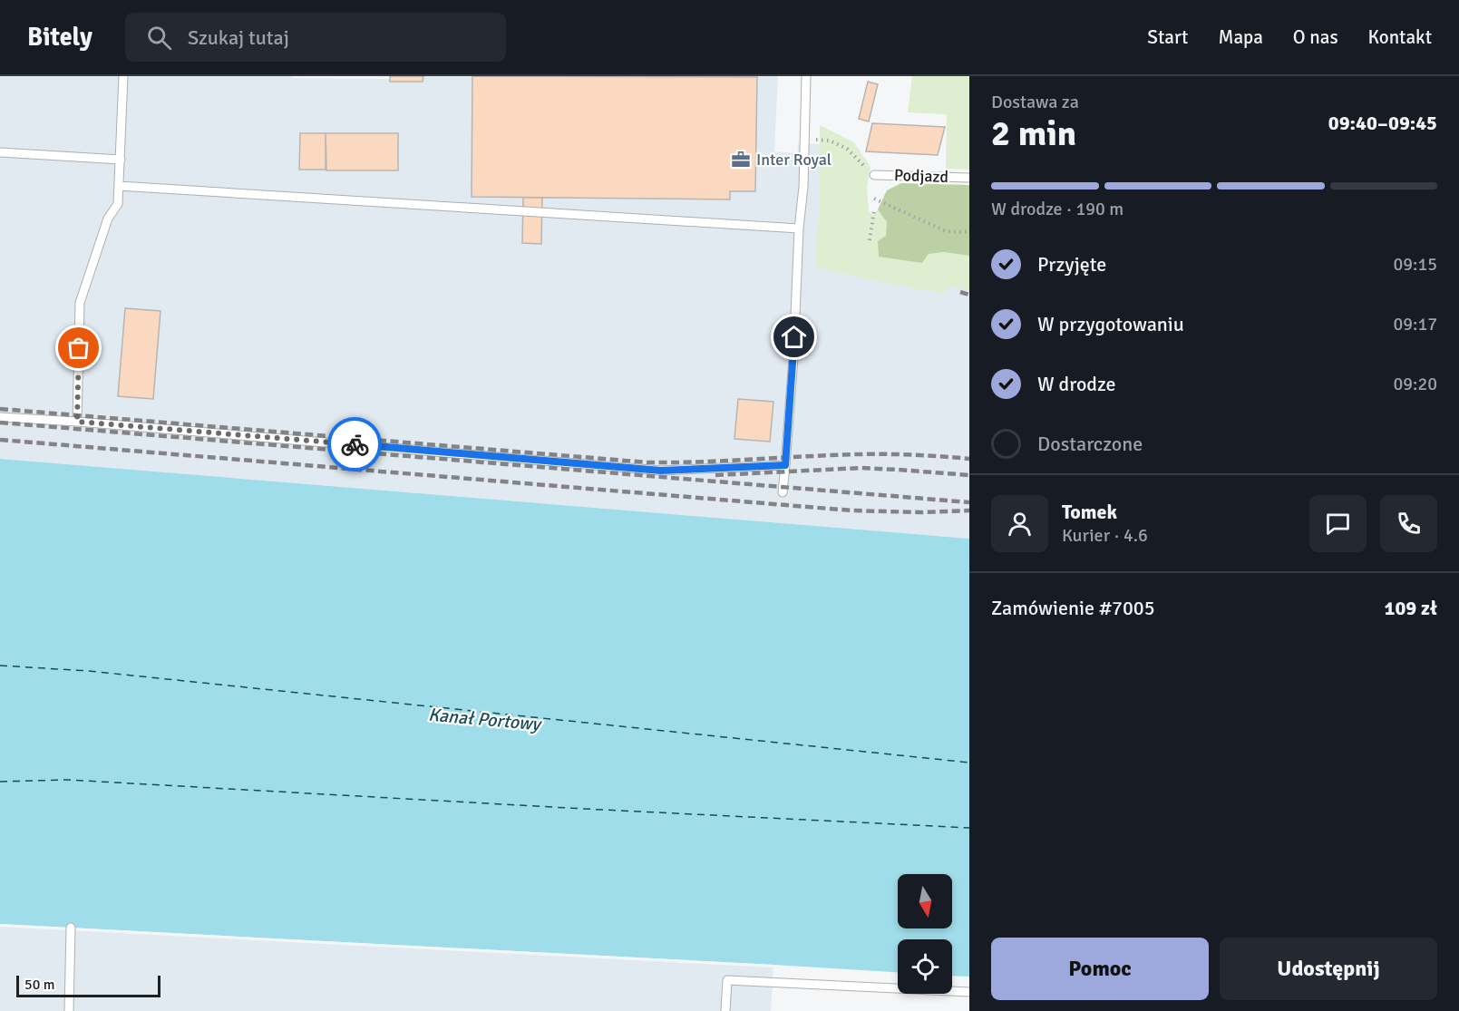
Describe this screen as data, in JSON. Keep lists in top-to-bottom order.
{
  "streets": {
    "lane": ["Podjazd"]
  },
  "water": ["Kanał Portowy"],
  "places": {
    "office": ["Inter Royal"]
  },
  "scale_bar": "50 m",
  "north": "bottom",
  "page": {
    "header": "Bitely",
    "search": "Szukaj tutaj",
    "nav": [
      "Start",
      "Mapa",
      "O nas",
      "Kontakt"
    ],
    "heading": ["2 min", "Dostawa za", "09:40–09:45"],
    "panel": [
      "Tomek",
      "Kurier · 4.6",
      "Zamówienie #7005",
      "109 zł"
    ],
    "bar": "W drodze · 190 m",
    "list": [
      ["Przyjęte", "09:15"],
      ["W przygotowaniu", "09:17"],
      ["W drodze", "09:20"],
      "Dostarczone"
    ],
    "buttons": ["Pomoc", "Udostępnij"],
    "scale": "50 m"
  }
}
